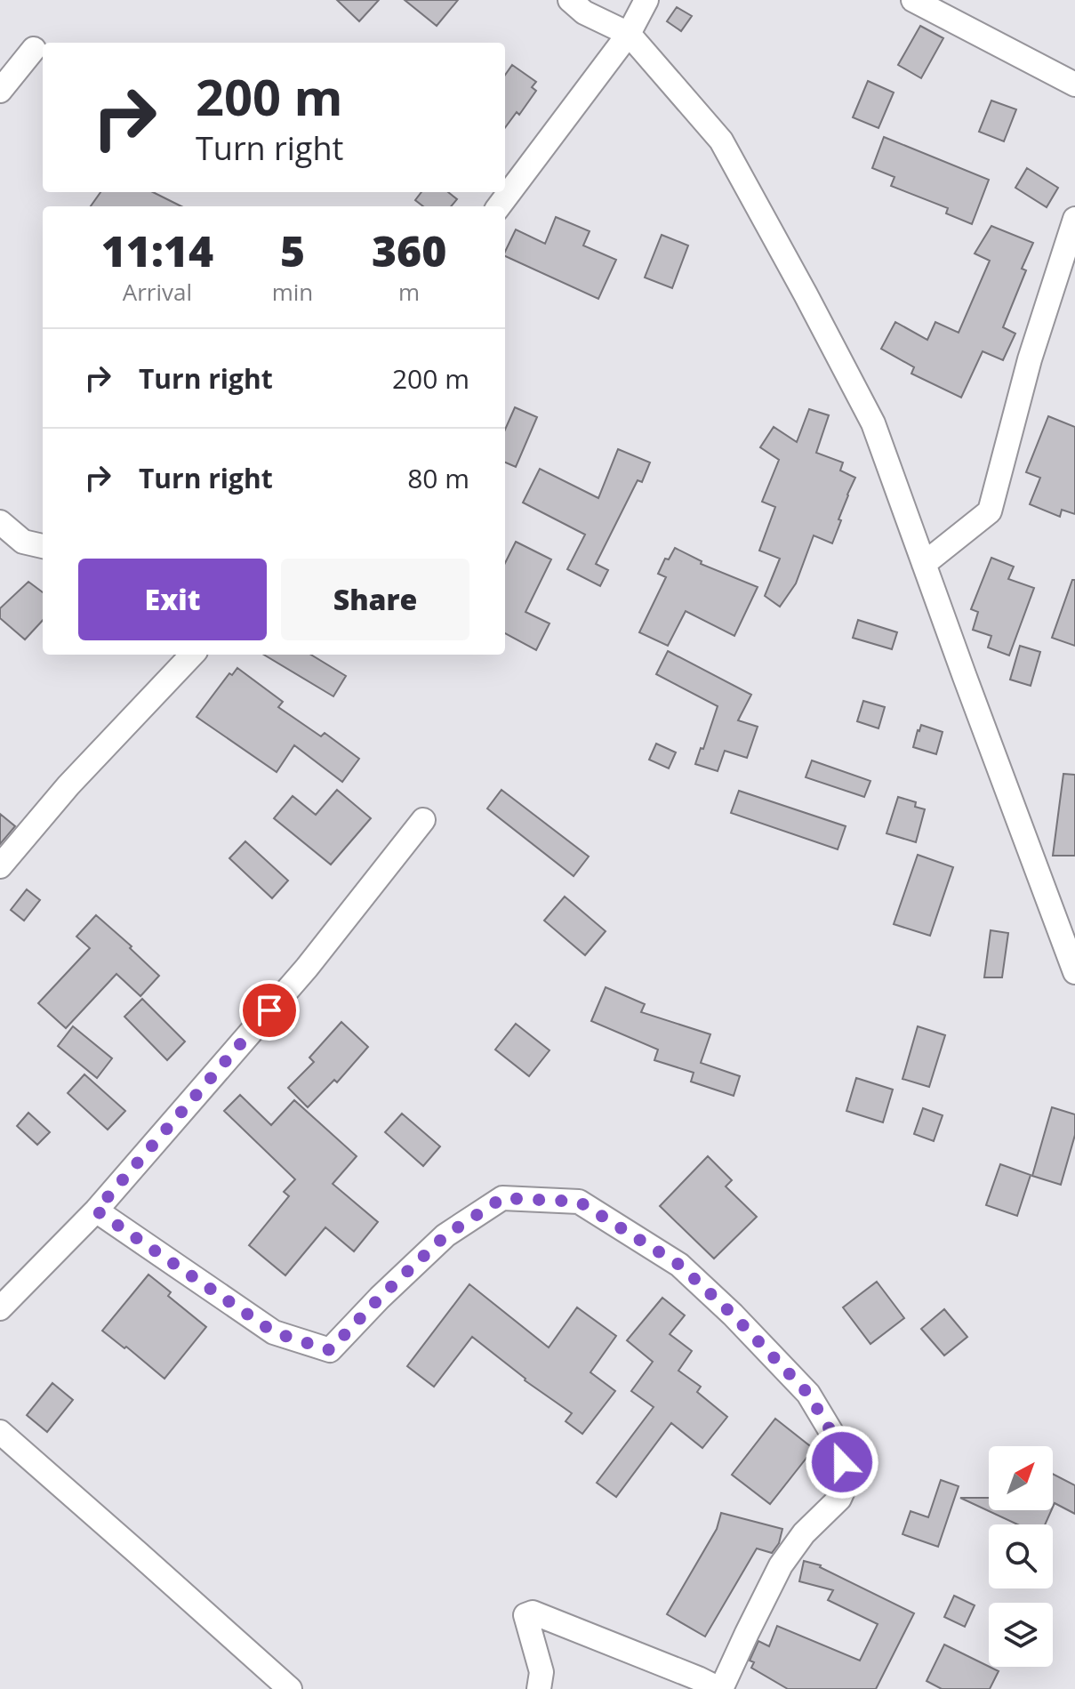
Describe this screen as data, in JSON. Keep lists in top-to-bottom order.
{
  "north": "top right",
  "page": {
    "turn": ["200 m", "Turn right"],
    "eta": [
      "11:14",
      "Arrival",
      "5",
      "min",
      "360",
      "m"
    ],
    "list": [
      {
        "name": "Turn right",
        "value": "200 m"
      },
      {
        "name": "Turn right",
        "value": "80 m"
      }
    ],
    "buttons": ["Exit", "Share"]
  }
}
